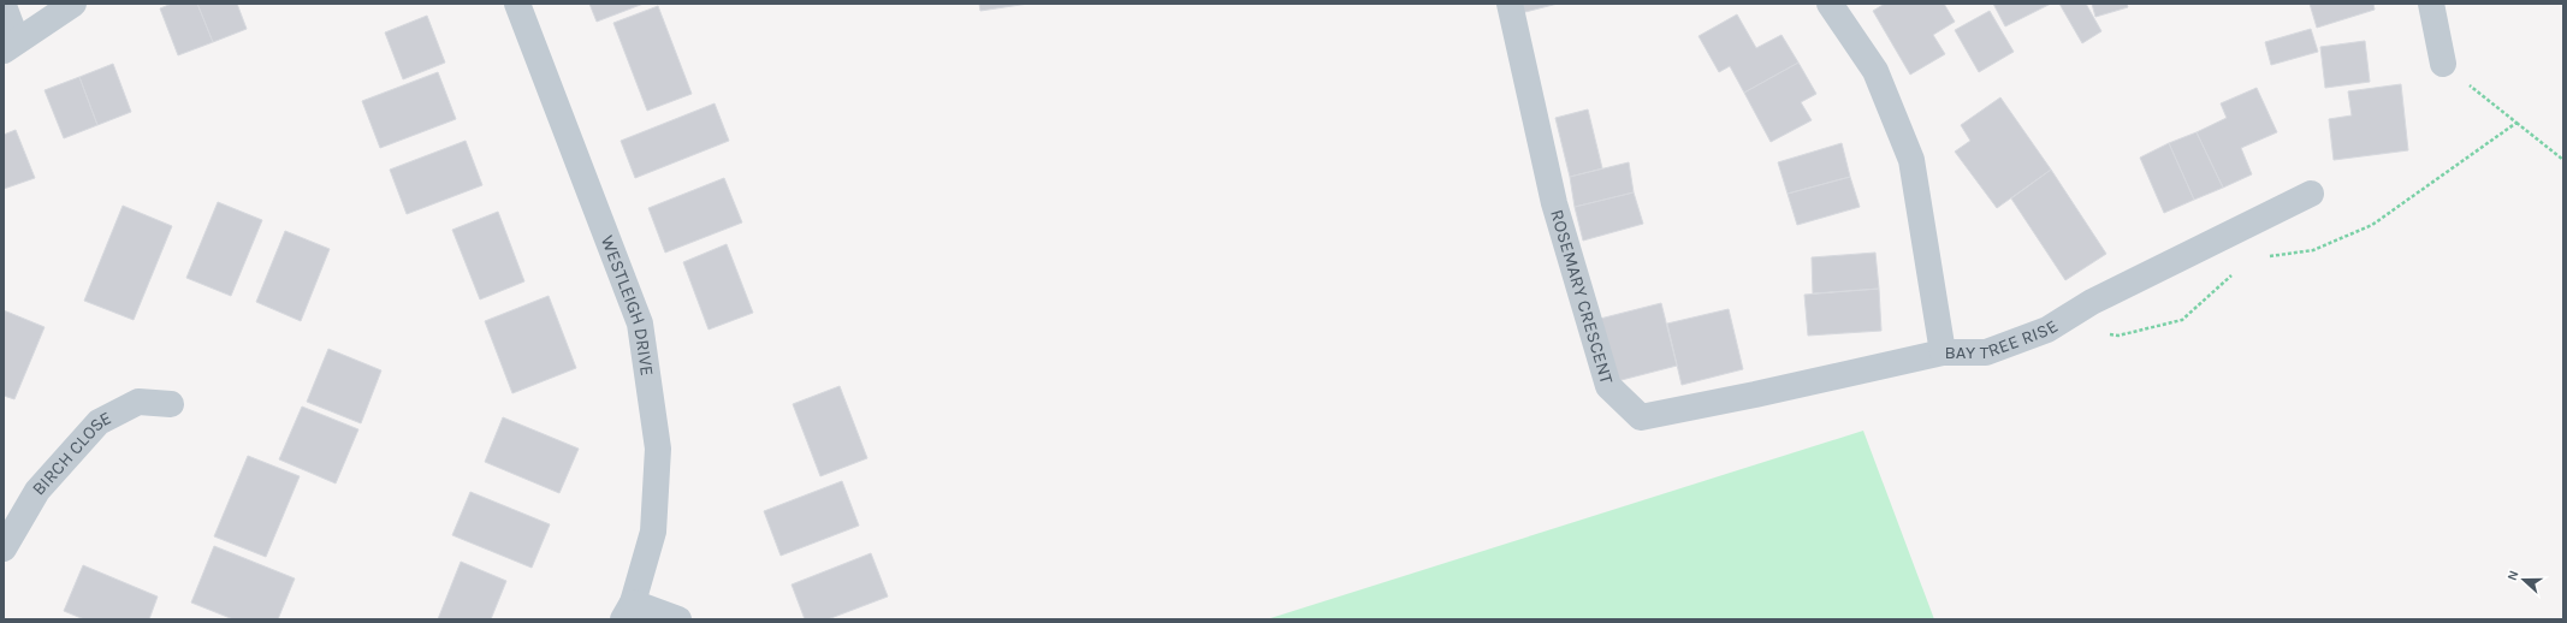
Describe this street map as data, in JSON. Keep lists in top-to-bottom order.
{
  "streets": {
    "street": [
      "ROSEMARY CRESCENT",
      "WESTLEIGH DRIVE",
      "BAY TREE RISE",
      "BIRCH CLOSE"
    ]
  },
  "crossings": [
    ["ROSEMARY CRESCENT", "BAY TREE RISE"]
  ],
  "north": "left"
}
